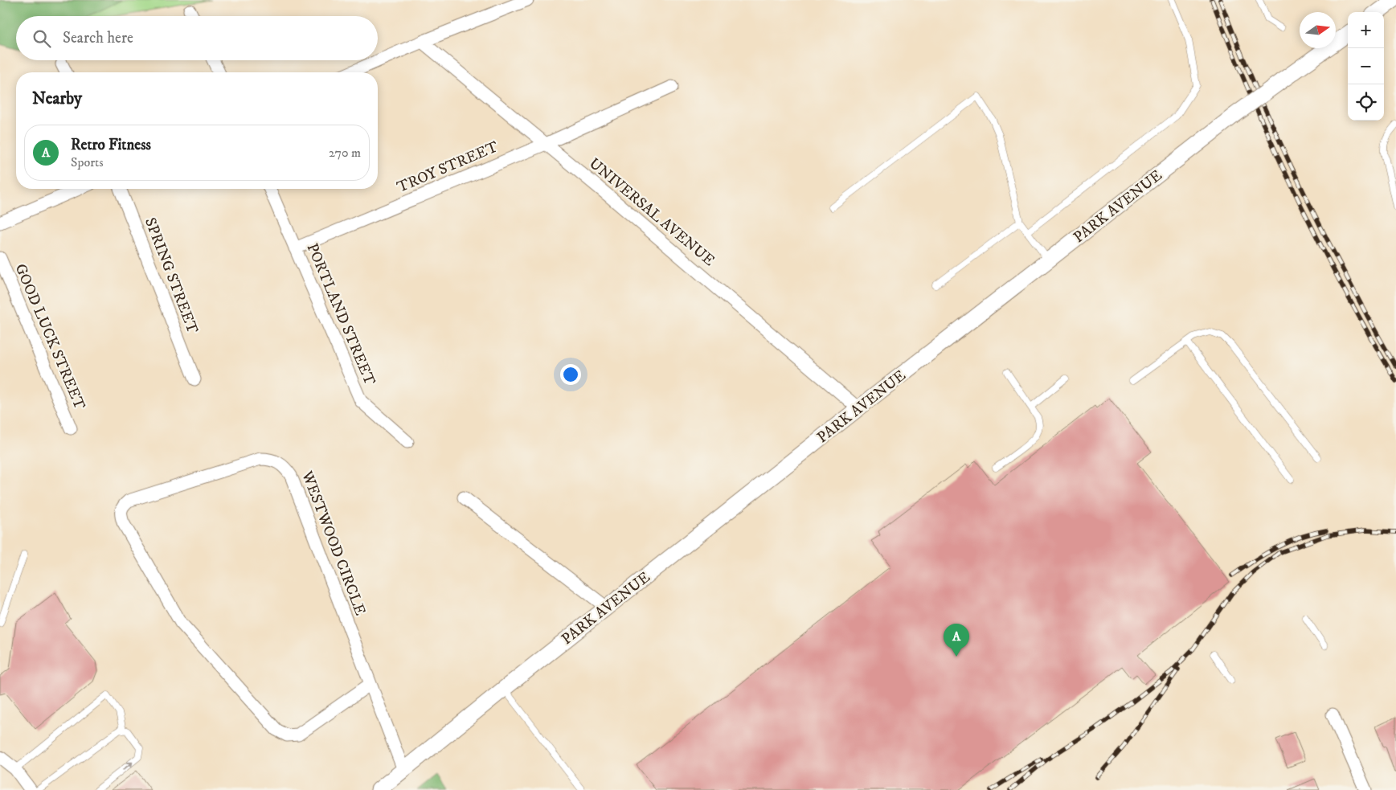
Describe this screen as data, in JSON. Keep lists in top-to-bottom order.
{
  "streets": {
    "street": [
      "TROY STREET",
      "PARK AVENUE",
      "UNIVERSAL AVENUE",
      "SPRING STREET",
      "PORTLAND STREET",
      "GOOD LUCK STREET",
      "WESTWOOD CIRCLE"
    ]
  },
  "crossings": [
    ["TROY STREET", "UNIVERSAL AVENUE"],
    ["TROY STREET", "PORTLAND STREET"],
    ["PARK AVENUE", "UNIVERSAL AVENUE"],
    ["PARK AVENUE", "WESTWOOD CIRCLE"]
  ],
  "north": "right",
  "page": {
    "map_buttons": ["+", "−"],
    "search": "Search here",
    "heading": "Nearby",
    "list": [
      {
        "mark": "A",
        "name": "Retro Fitness",
        "note": "Sports",
        "value": "270 m"
      }
    ],
    "pins": "A"
  }
}
